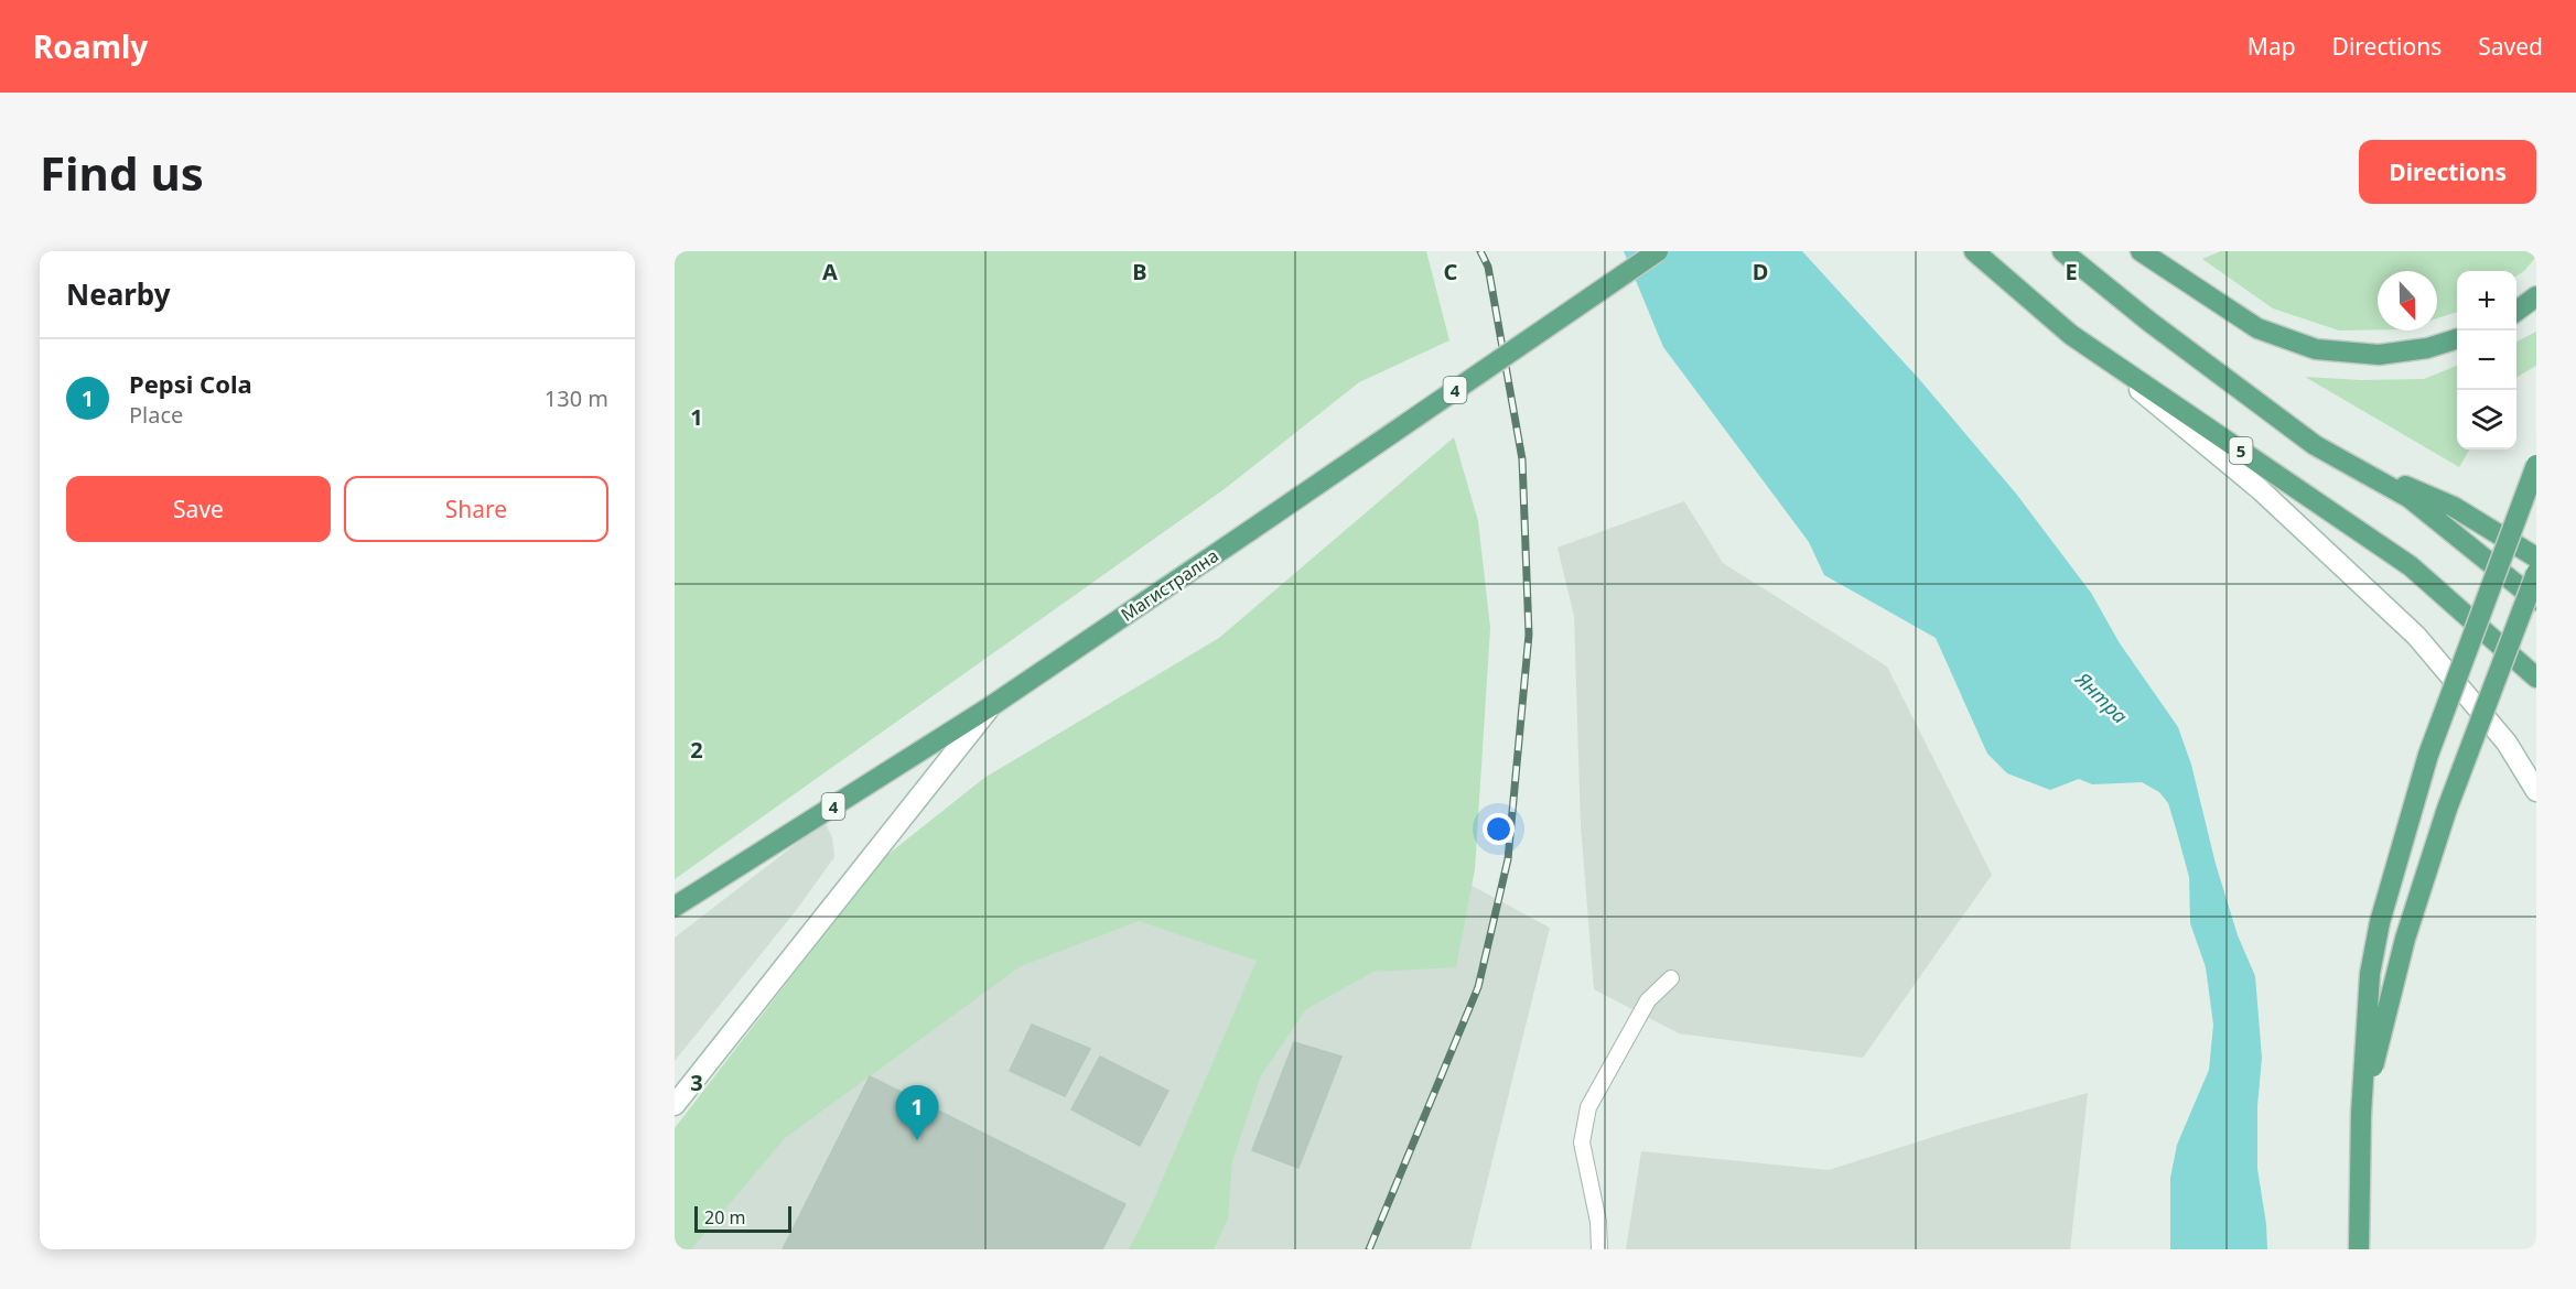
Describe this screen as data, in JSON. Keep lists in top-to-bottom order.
{
  "streets": {
    "main road": ["4", "5", "Магистрална"]
  },
  "water": ["Янтра"],
  "scale_bar": "20 m",
  "north": "bottom",
  "page": {
    "header": "Roamly",
    "nav": ["Map", "Directions", "Saved"],
    "buttons": [
      "Directions",
      ["Save", "Share"]
    ],
    "title": "Find us",
    "heading": "Nearby",
    "map_buttons": ["+", "−"],
    "list": [
      {
        "mark": "1",
        "name": "Pepsi Cola",
        "note": "Place",
        "value": "130 m"
      }
    ],
    "pins": "1",
    "scale": "20 m"
  },
  "grid": {
    "columns": [
      "A",
      "B",
      "C",
      "D",
      "E"
    ],
    "rows": ["1", "2", "3"]
  }
}
